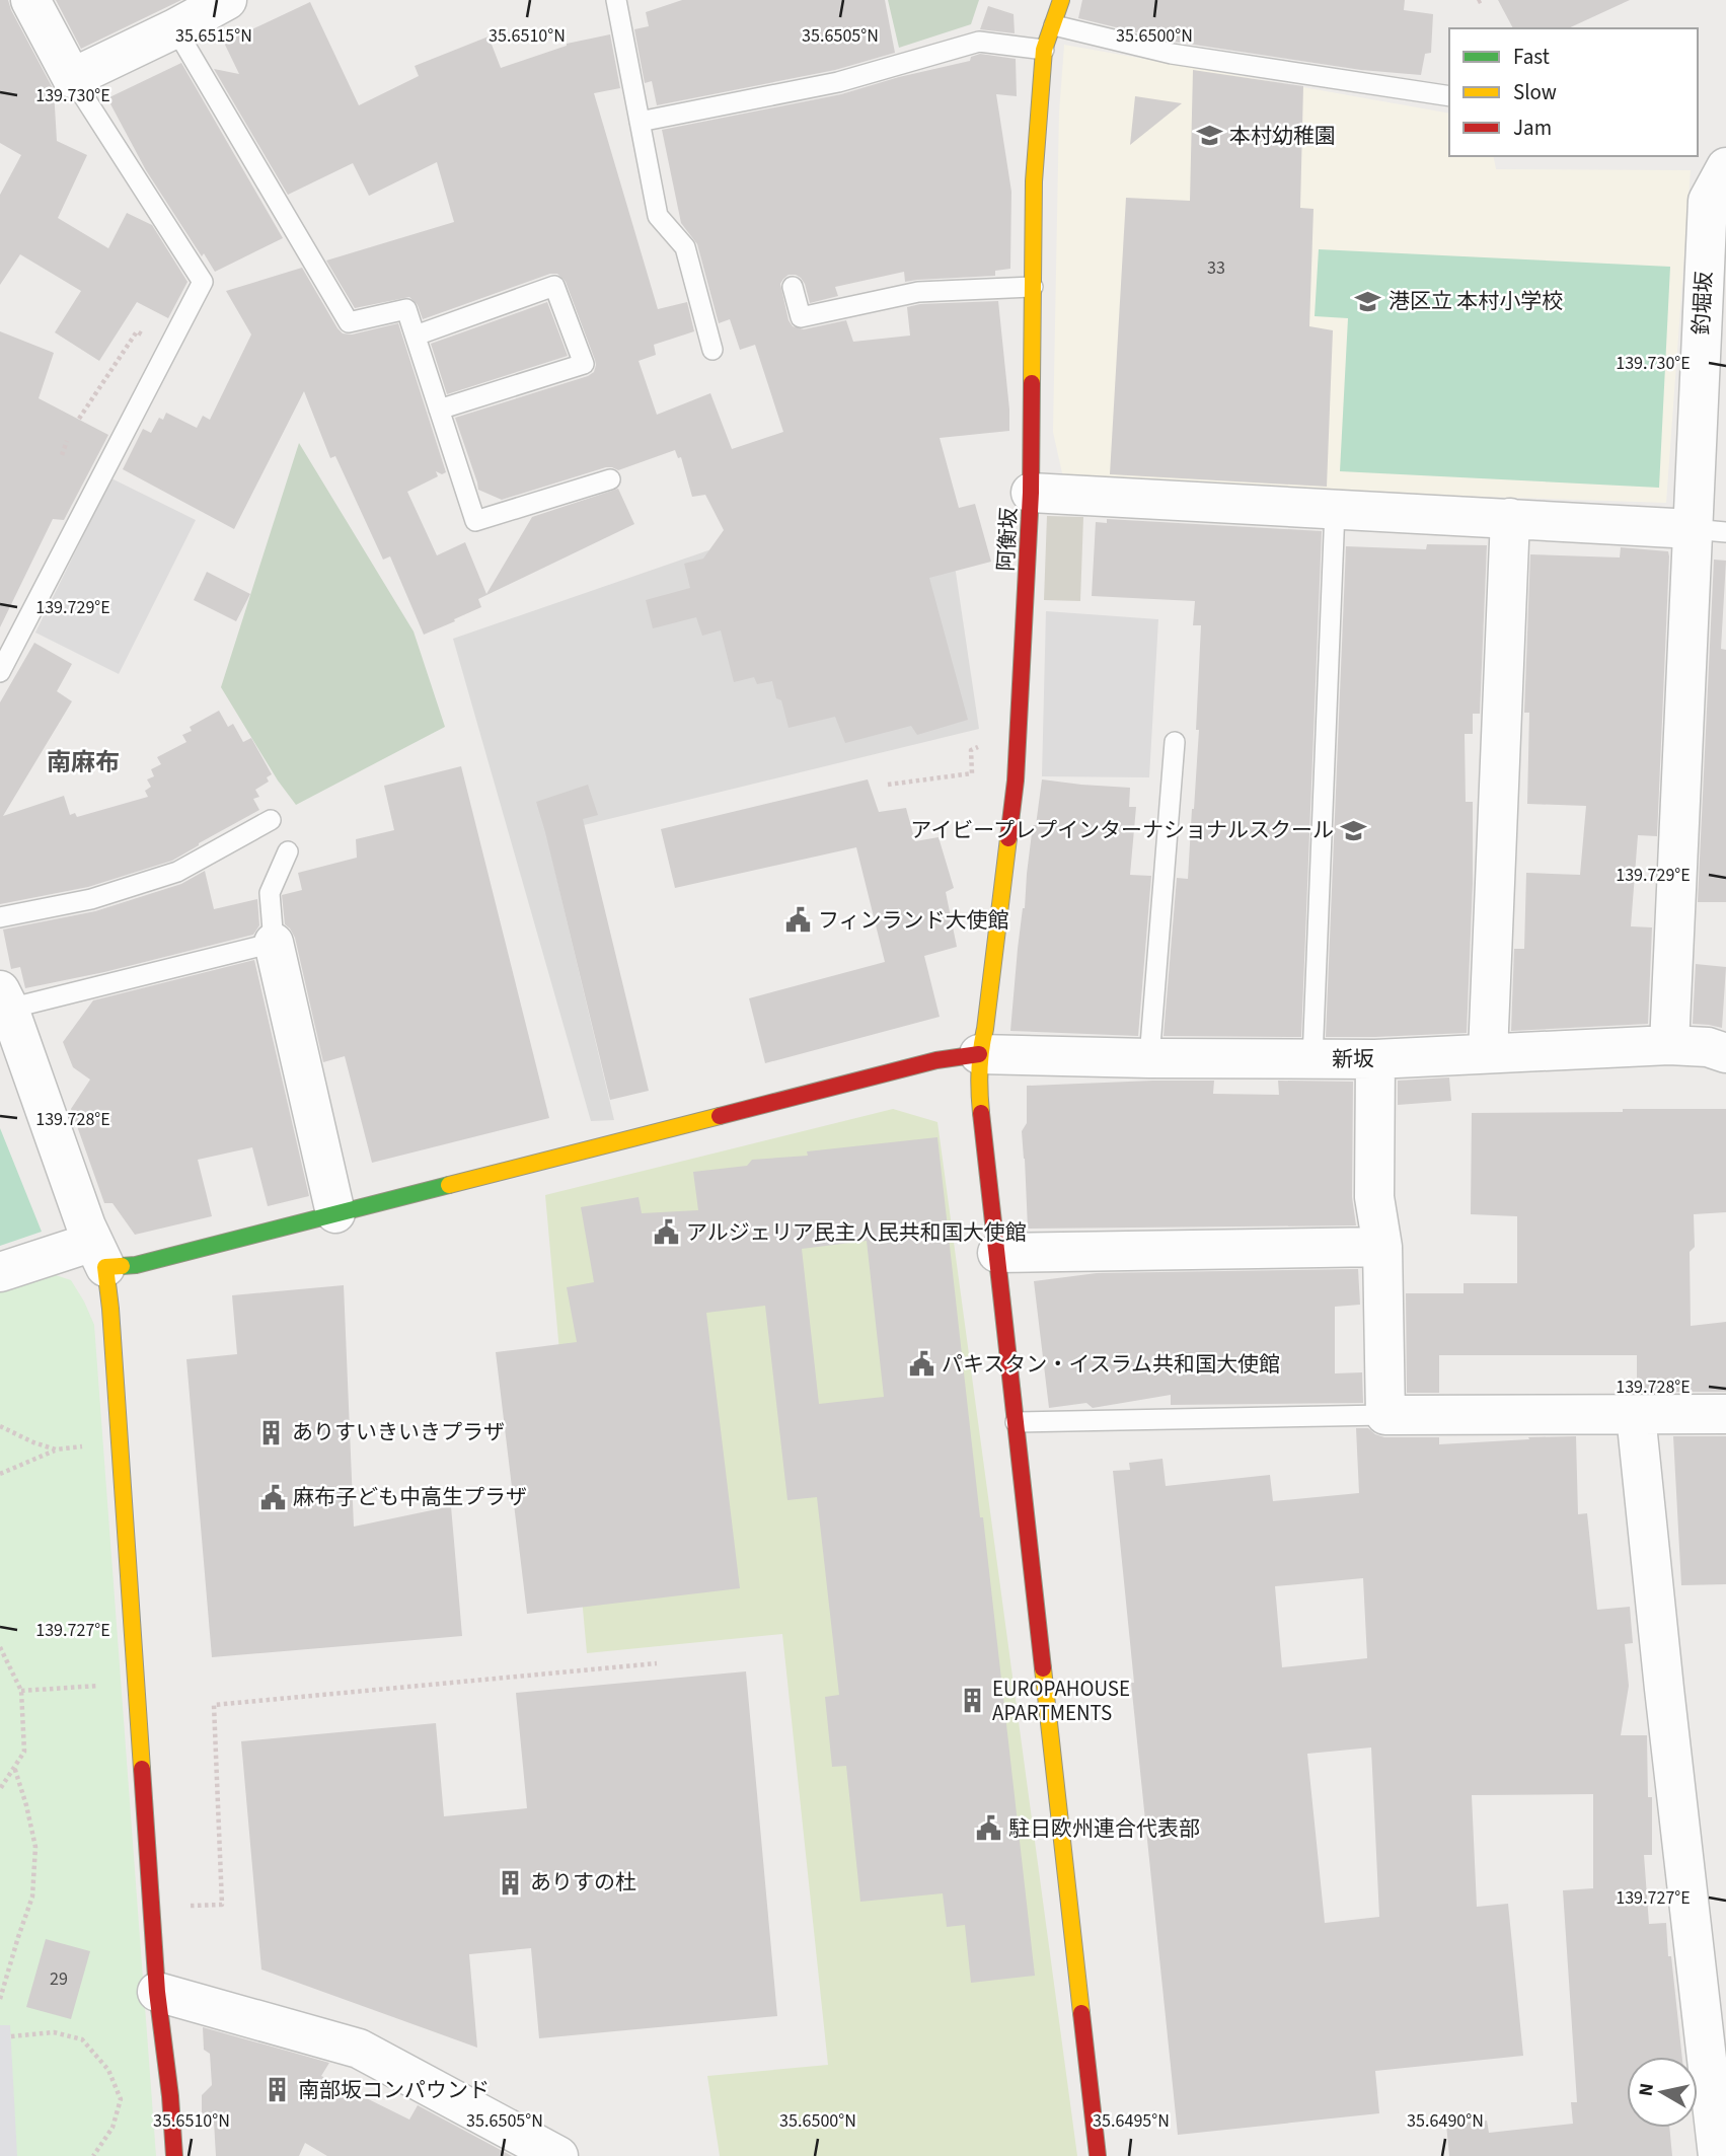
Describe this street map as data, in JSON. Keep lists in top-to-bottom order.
{
  "streets": {
    "street": ["釣堀坂", "阿衡坂", "新坂"]
  },
  "crossings": [
    ["釣堀坂", "新坂"],
    ["阿衡坂", "新坂"]
  ],
  "districts": ["南麻布"],
  "places": {
    "school or university": ["本村幼稚園", "港区立 本村小学校", "アイビープレプインターナショナルスクール"],
    "public building": [
      "フィンランド大使館",
      "アルジェリア民主人民共和国大使館",
      "パキスタン・イスラム共和国大使館",
      "麻布子ども中高生プラザ",
      "駐日欧州連合代表部"
    ],
    "building": [
      "ありすいきいきプラザ",
      "EUROPAHOUSE APARTMENTS",
      "ありすの杜",
      "南部坂コンパウンド"
    ]
  },
  "house_numbers": ["33", "29"],
  "legend": ["Fast", "Slow", "Jam"],
  "north": "left",
  "coordinates": [
    "35.6515°N",
    "35.6510°N",
    "35.6505°N",
    "35.6500°N",
    "139.730°E",
    "139.729°E",
    "139.728°E",
    "139.727°E",
    "35.6495°N",
    "35.6490°N"
  ]
}
